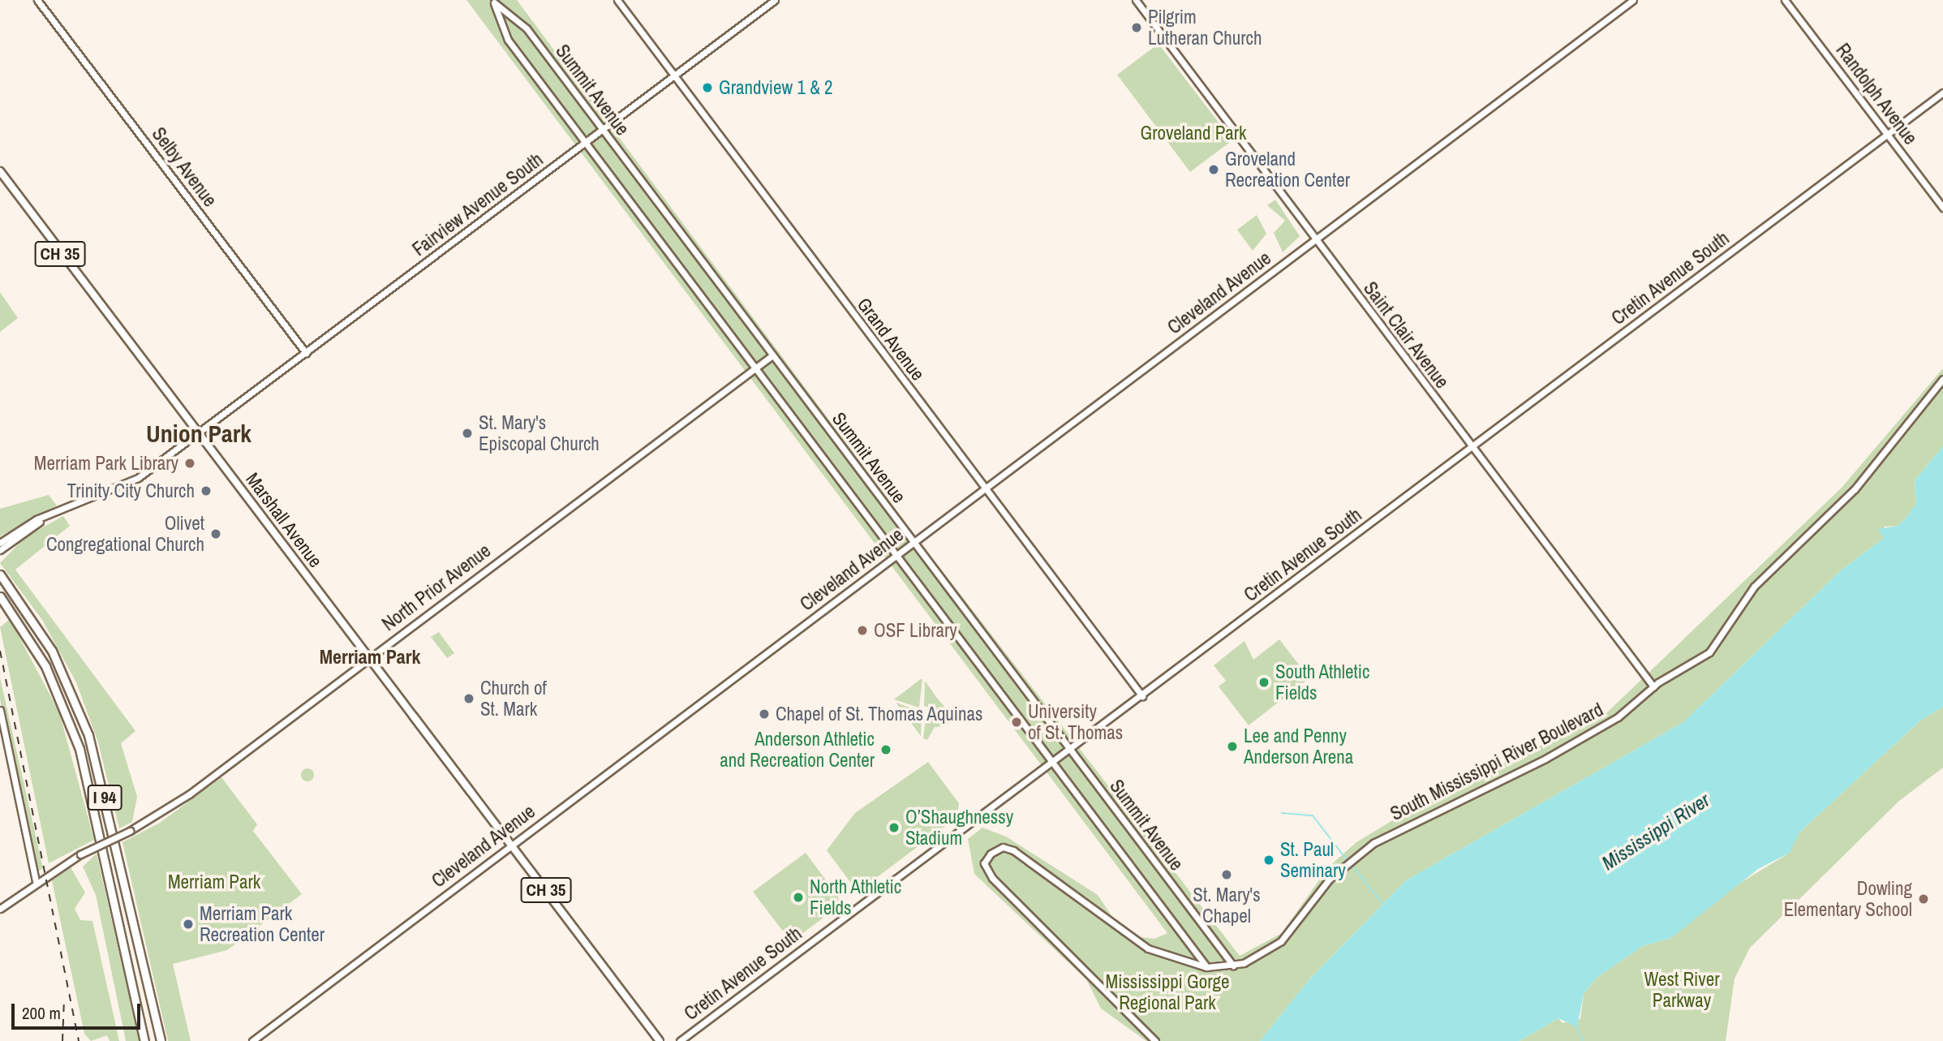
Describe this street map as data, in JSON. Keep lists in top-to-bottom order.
{
  "streets": {
    "highway": ["I 94"],
    "main road": ["CH 35", "Marshall Avenue"],
    "street": [
      "Summit Avenue",
      "Randolph Avenue",
      "Selby Avenue",
      "Fairview Avenue South",
      "Cretin Avenue South",
      "Cleveland Avenue",
      "Saint Clair Avenue",
      "Grand Avenue",
      "North Prior Avenue",
      "South Mississippi River Boulevard"
    ]
  },
  "crossings": [
    ["Summit Avenue", "Fairview Avenue South"],
    ["Summit Avenue", "Cretin Avenue South"],
    ["Summit Avenue", "Cleveland Avenue"],
    ["Summit Avenue", "North Prior Avenue"],
    ["Summit Avenue", "South Mississippi River Boulevard"],
    ["Randolph Avenue", "Cretin Avenue South"],
    ["Selby Avenue", "Fairview Avenue South"],
    ["Fairview Avenue South", "Grand Avenue"],
    ["Fairview Avenue South", "Marshall Avenue"],
    ["Cretin Avenue South", "Saint Clair Avenue"],
    ["Cretin Avenue South", "Grand Avenue"],
    ["Cleveland Avenue", "Saint Clair Avenue"],
    ["Cleveland Avenue", "Grand Avenue"],
    ["Cleveland Avenue", "Marshall Avenue"],
    ["Saint Clair Avenue", "South Mississippi River Boulevard"],
    ["Marshall Avenue", "North Prior Avenue"]
  ],
  "districts": ["Union Park", "Merriam Park"],
  "water": ["Mississippi River"],
  "parks": [
    "Groveland Park",
    "Merriam Park",
    "West River Parkway",
    "Mississippi Gorge Regional Park"
  ],
  "places": [
    "Pilgrim Lutheran Church",
    "Grandview 1 & 2",
    "Groveland Recreation Center",
    "St. Mary's Episcopal Church",
    "Merriam Park Library",
    "Trinity City Church",
    "Olivet Congregational Church",
    "OSF Library",
    "South Athletic Fields",
    "Church of St. Mark",
    "Chapel of St. Thomas Aquinas",
    "University of St. Thomas",
    "Lee and Penny Anderson Arena",
    "Anderson Athletic and Recreation Center",
    "O’Shaughnessy Stadium",
    "St. Paul Seminary",
    "St. Mary's Chapel",
    "North Athletic Fields",
    "Dowling Elementary School",
    "Merriam Park Recreation Center"
  ],
  "scale_bar": "200 m"
}
